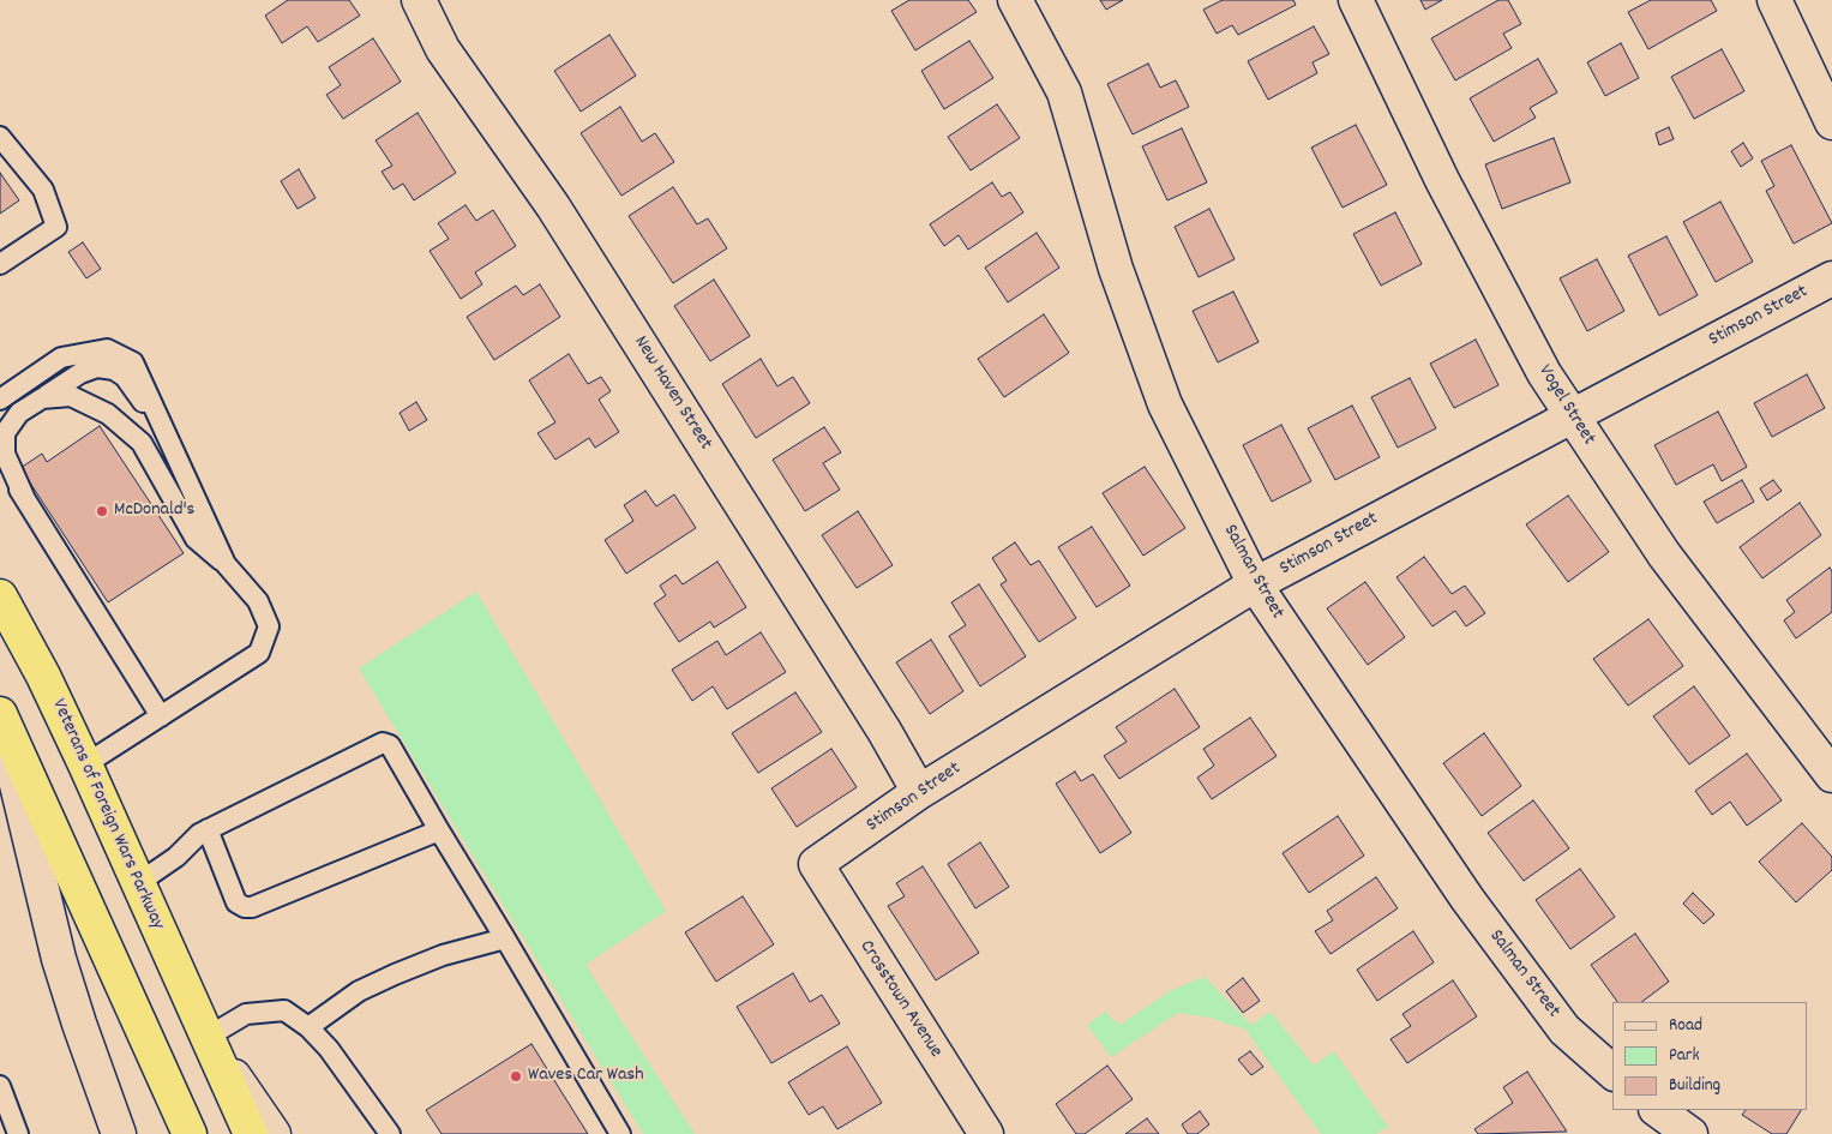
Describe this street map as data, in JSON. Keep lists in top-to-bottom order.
{
  "streets": {
    "highway": ["Veterans of Foreign Wars Parkway"],
    "street": [
      "Stimson Street",
      "New Haven Street",
      "Vogel Street",
      "Salman Street",
      "Crosstown Avenue"
    ]
  },
  "crossings": [
    ["Stimson Street", "New Haven Street"],
    ["Stimson Street", "Vogel Street"],
    ["Stimson Street", "Salman Street"],
    ["Stimson Street", "Crosstown Avenue"]
  ],
  "places": ["McDonald's", "Waves Car Wash"],
  "legend": ["Road", "Park", "Building"]
}
